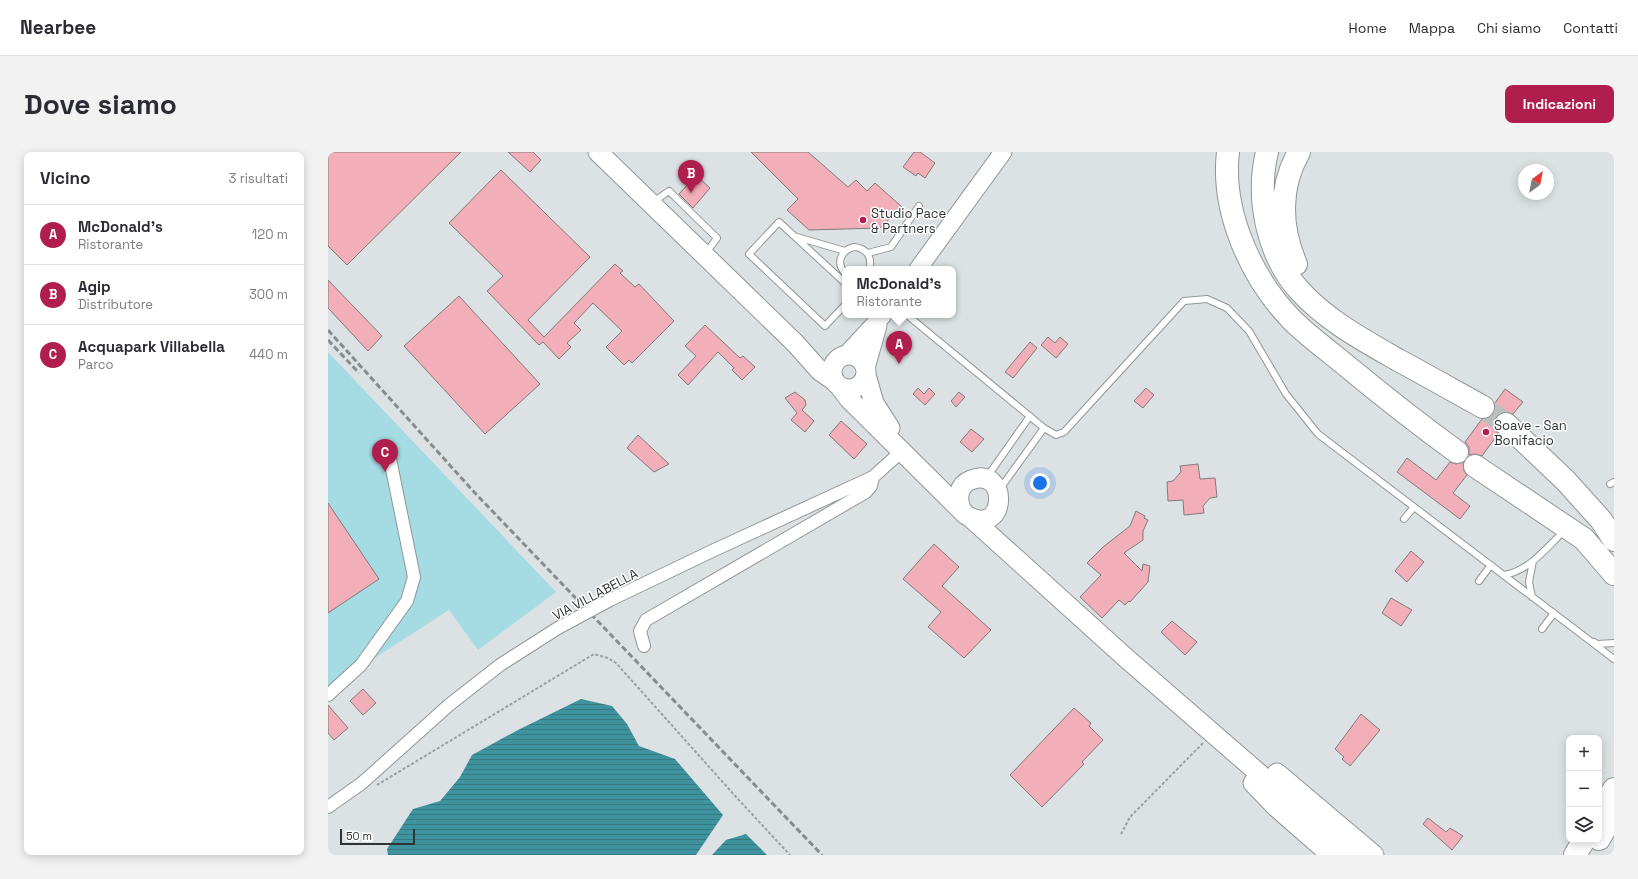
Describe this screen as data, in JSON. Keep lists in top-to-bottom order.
{
  "streets": {
    "street": ["VIA VILLABELLA"]
  },
  "places": ["Studio Pace & Partners", "Soave - San Bonifacio"],
  "scale_bar": "50 m",
  "north": "top right",
  "page": {
    "header": "Nearbee",
    "nav": [
      "Home",
      "Mappa",
      "Chi siamo",
      "Contatti"
    ],
    "buttons": "Indicazioni",
    "title": "Dove siamo",
    "heading": ["Vicino", "3 risultati"],
    "pins": ["B", "A", "C"],
    "list": [
      {
        "mark": "A",
        "name": "McDonald's",
        "note": "Ristorante",
        "value": "120 m"
      },
      {
        "mark": "B",
        "name": "Agip",
        "note": "Distributore",
        "value": "300 m"
      },
      {
        "mark": "C",
        "name": "Acquapark Villabella",
        "note": "Parco",
        "value": "440 m"
      }
    ],
    "popup": ["McDonald's", "Ristorante"],
    "map_buttons": ["+", "−"],
    "scale": "50 m"
  }
}
